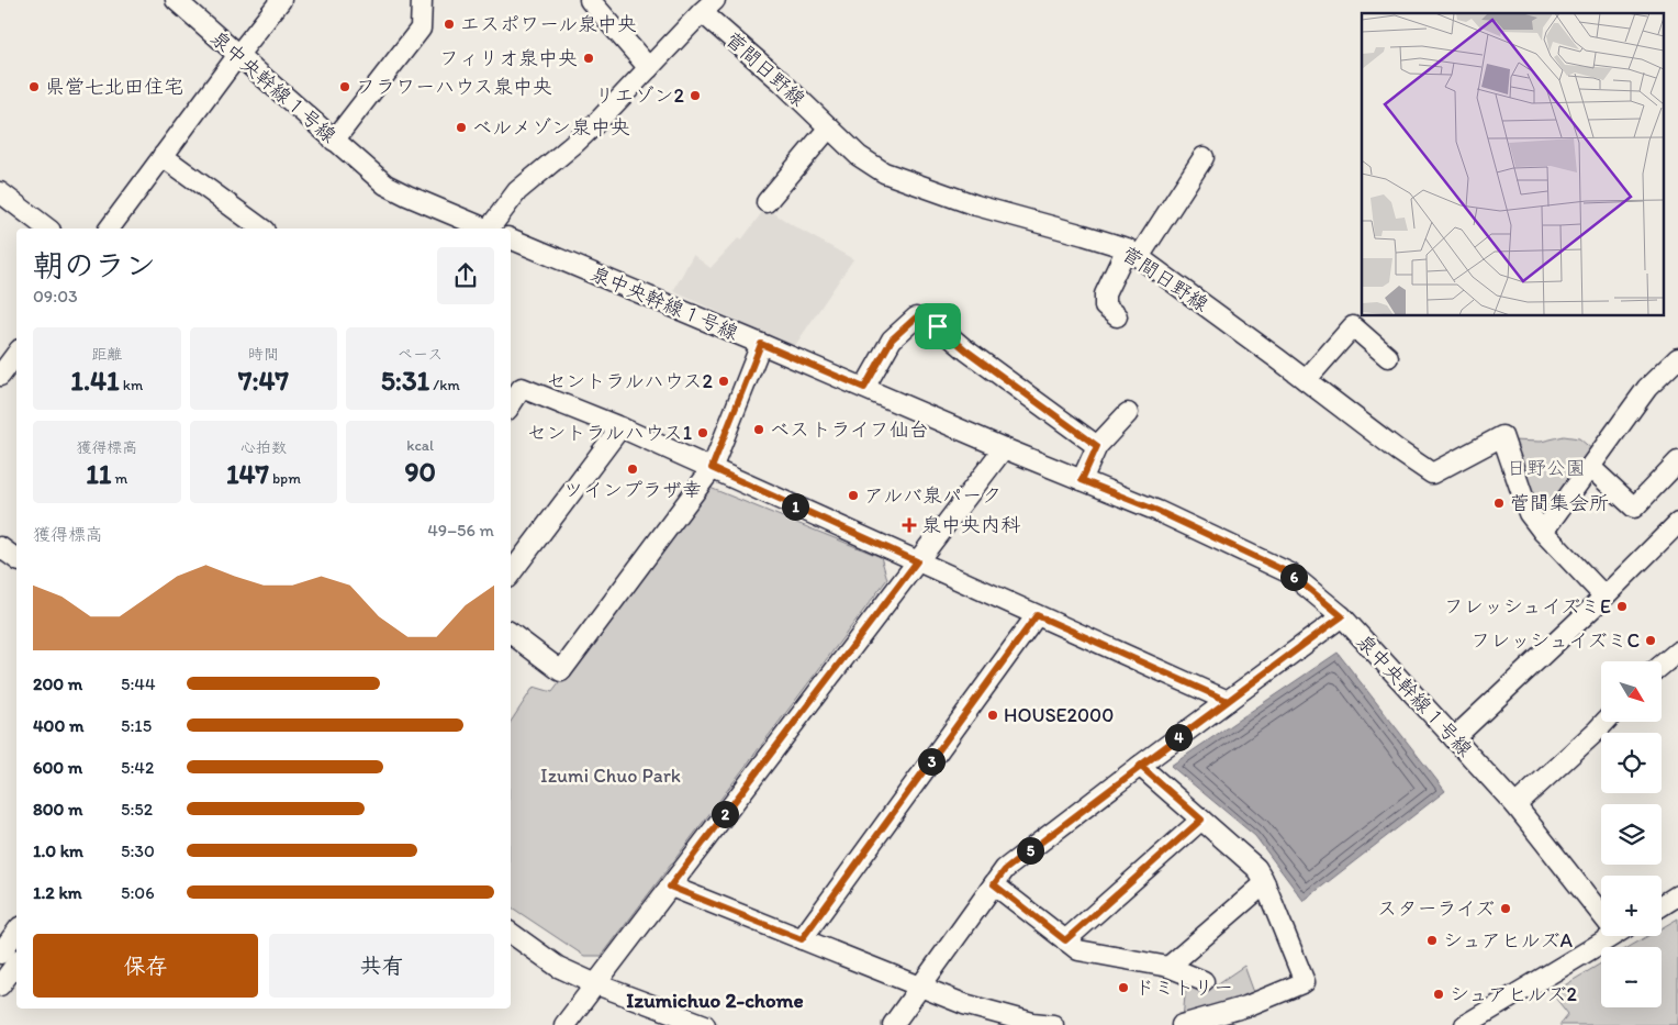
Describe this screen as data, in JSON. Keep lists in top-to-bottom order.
{
  "streets": {
    "street": ["菅間日野線", "泉中央幹線１号線"]
  },
  "districts": ["Izumichuo 2-chome"],
  "parks": ["日野公園", "Izumi Chuo Park"],
  "places": {
    "other": [
      "エスポワール泉中央",
      "フィリオ泉中央",
      "県営七北田住宅",
      "フラワーハウス泉中央",
      "リエゾン2",
      "ベルメゾン泉中央",
      "セントラルハウス2",
      "ベストライフ仙台",
      "セントラルハウス1",
      "ツインプラザ幸",
      "アルバ泉パーク",
      "菅間集会所",
      "フレッシュイズミE",
      "フレッシュイズミC",
      "HOUSE2000",
      "スターライズ",
      "シュアヒルズA",
      "ドミトリー",
      "シュアヒルズ2"
    ],
    "health": ["泉中央内科"]
  },
  "north": "bottom right",
  "page": {
    "heading": ["朝のラン", "09:03"],
    "stats": [
      ["距離", "1.41 km"],
      ["時間", "7:47"],
      ["ペース", "5:31 /km"],
      ["獲得標高", "11 m"],
      ["心拍数", "147 bpm"],
      ["kcal", "90"]
    ],
    "pins": [
      "1",
      "6",
      "4",
      "3",
      "2",
      "5"
    ],
    "chart": ["獲得標高", "49–56 m"],
    "map_buttons": ["+", "−"],
    "list": [
      {
        "name": "200 m",
        "note": "5:44"
      },
      {
        "name": "400 m",
        "note": "5:15"
      },
      {
        "name": "600 m",
        "note": "5:42"
      },
      {
        "name": "800 m",
        "note": "5:52"
      },
      {
        "name": "1.0 km",
        "note": "5:30"
      },
      {
        "name": "1.2 km",
        "note": "5:06"
      }
    ],
    "buttons": ["保存", "共有"]
  }
}
